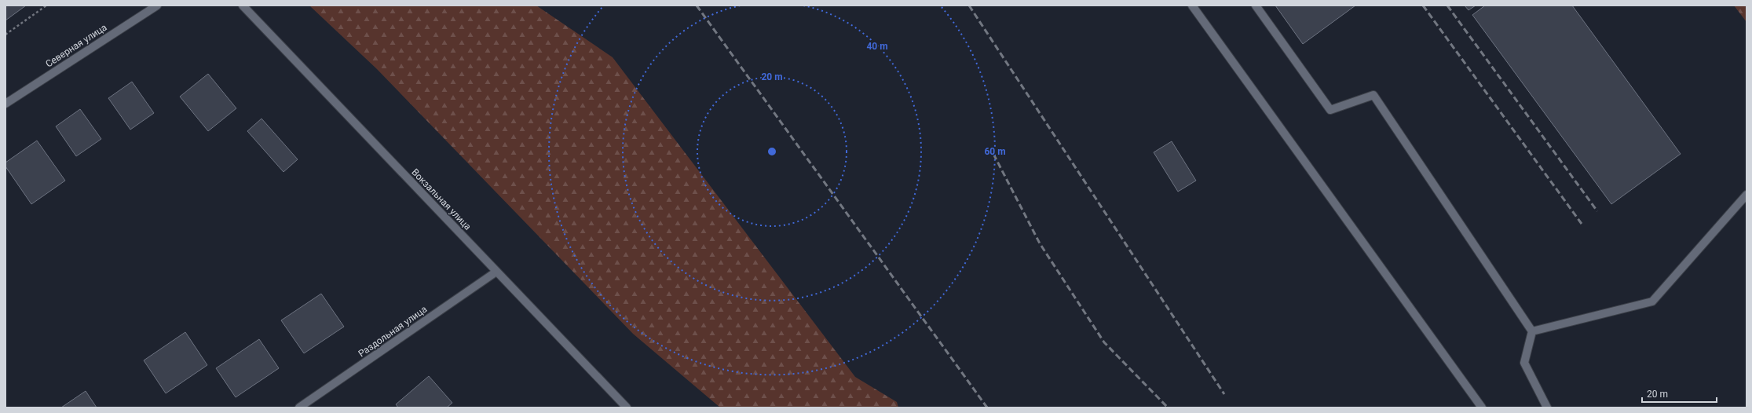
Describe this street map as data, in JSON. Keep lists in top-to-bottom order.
{
  "streets": {
    "main road": ["Северная улица", "Вокзальная улица", "Раздольная улица"]
  },
  "crossings": [
    ["Вокзальная улица", "Раздольная улица"]
  ],
  "scale_bar": "20 m",
  "rings": ["40 m", "20 m", "60 m"]
}
